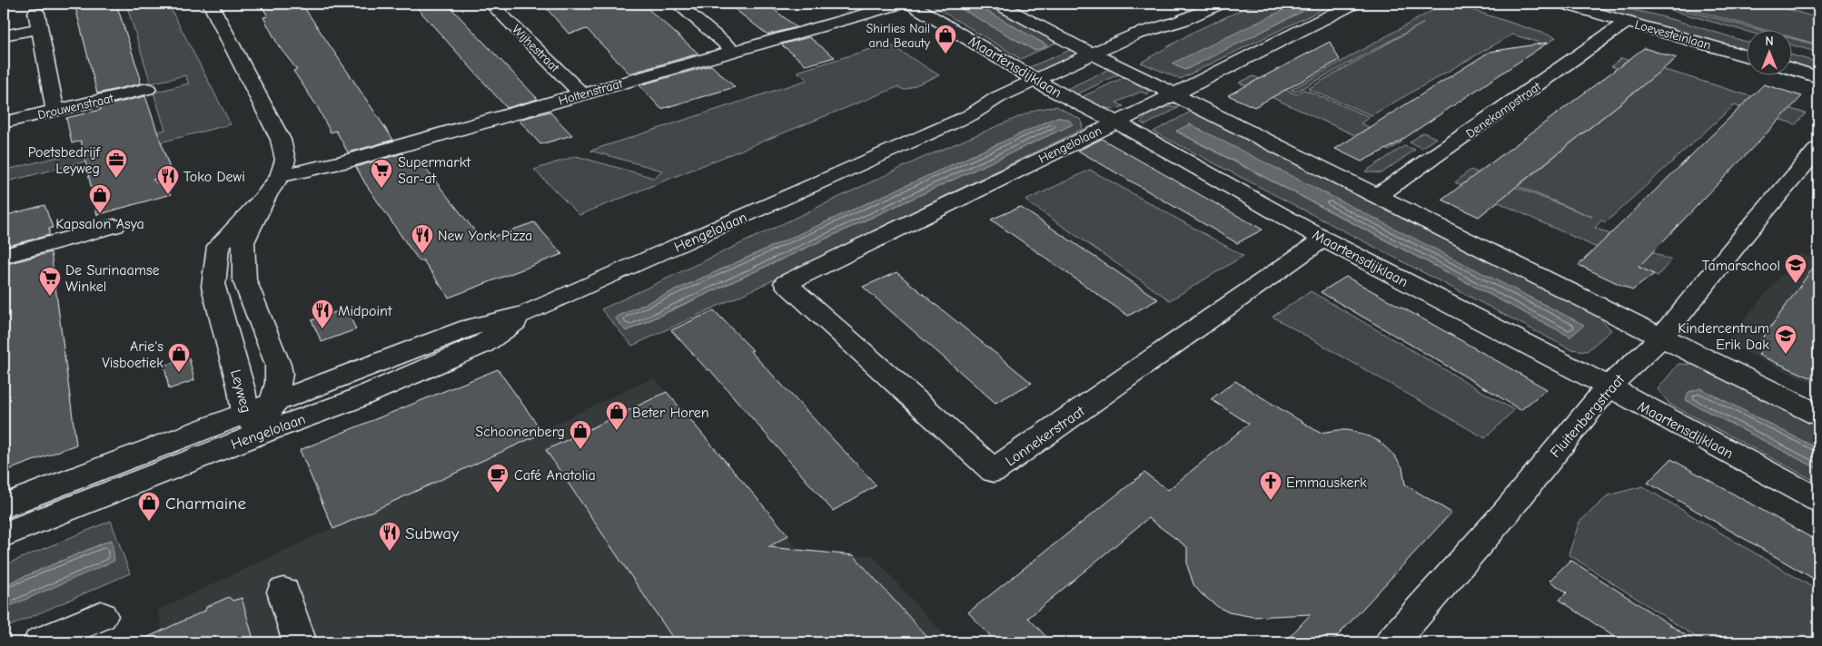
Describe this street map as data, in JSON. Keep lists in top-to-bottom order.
{
  "streets": {
    "street": [
      "Loevesteinlaan",
      "Wijhestraat",
      "Maartensdijklaan",
      "Holtenstraat",
      "Drouwenstraat",
      "Denekampstraat",
      "Hengelolaan",
      "Leyweg",
      "Fluitenbergstraat",
      "Lonnekerstraat"
    ]
  },
  "crossings": [
    ["Loevesteinlaan", "Denekampstraat"],
    ["Wijhestraat", "Holtenstraat"],
    ["Maartensdijklaan", "Hengelolaan"],
    ["Maartensdijklaan", "Fluitenbergstraat"],
    ["Maartensdijklaan", "Lonnekerstraat"],
    ["Holtenstraat", "Leyweg"],
    ["Hengelolaan", "Leyweg"],
    ["Hengelolaan", "Lonnekerstraat"]
  ],
  "places": {
    "shop": [
      "Shirlies Nail and Beauty",
      "Kapsalon Asya",
      "Arie's Visboetiek",
      "Beter Horen",
      "Schoonenberg",
      "Charmaine"
    ],
    "office": ["Poetsbedrijf Leyweg"],
    "supermarket": ["Supermarkt Sar-at", "De Surinaamse Winkel"],
    "restaurant": [
      "Toko Dewi",
      "New York Pizza",
      "Midpoint",
      "Subway"
    ],
    "school or university": ["Tamarschool", "Kindercentrum Erik Dak"],
    "cafe": ["Café Anatolia"],
    "church": ["Emmauskerk"]
  },
  "north": "top"
}
